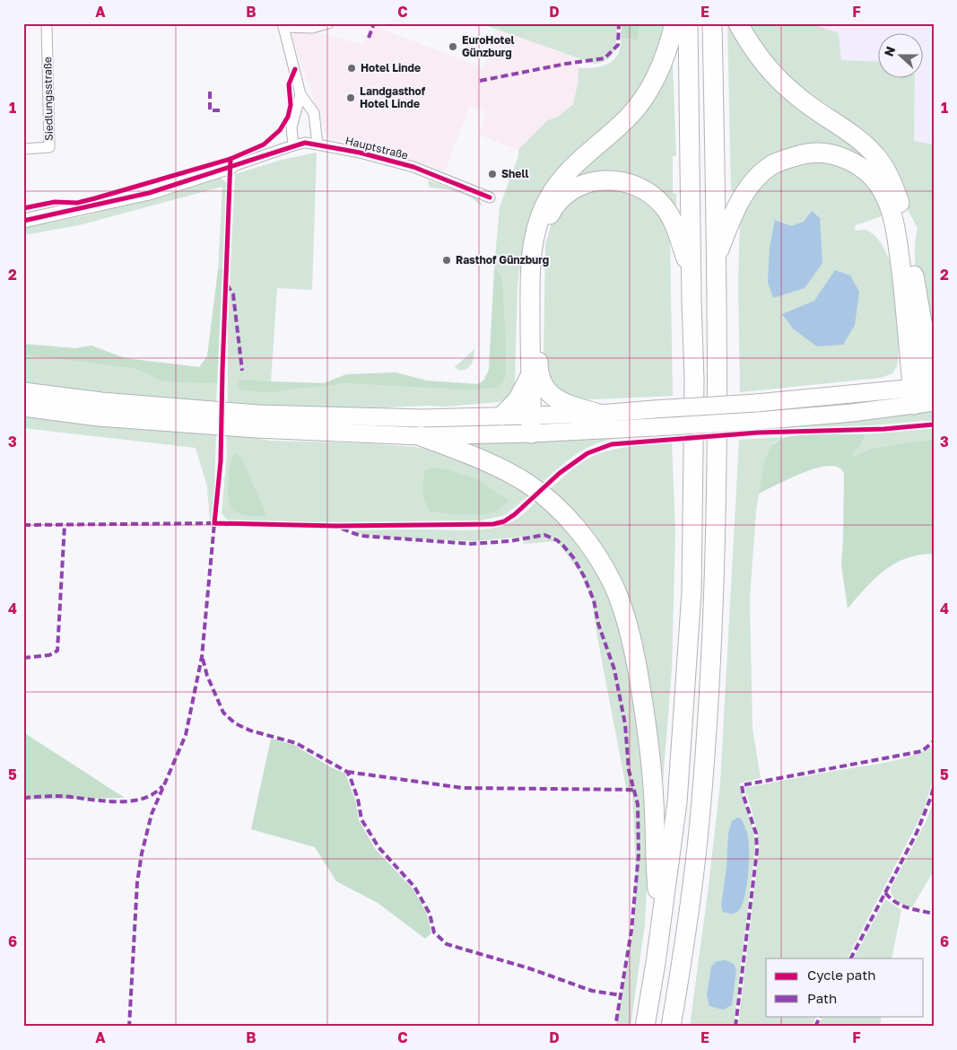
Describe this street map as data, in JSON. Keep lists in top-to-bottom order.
{
  "streets": {
    "street": ["Siedlungsstraße", "Hauptstraße"]
  },
  "places": [
    "EuroHotel Günzburg",
    "Hotel Linde",
    "Landgasthof Hotel Linde",
    "Shell",
    "Rasthof Günzburg"
  ],
  "legend": ["Cycle path", "Path"],
  "north": "left",
  "grid": {
    "columns": [
      "A",
      "B",
      "C",
      "D",
      "E",
      "F"
    ],
    "rows": [
      "1",
      "2",
      "3",
      "4",
      "5",
      "6"
    ]
  }
}
